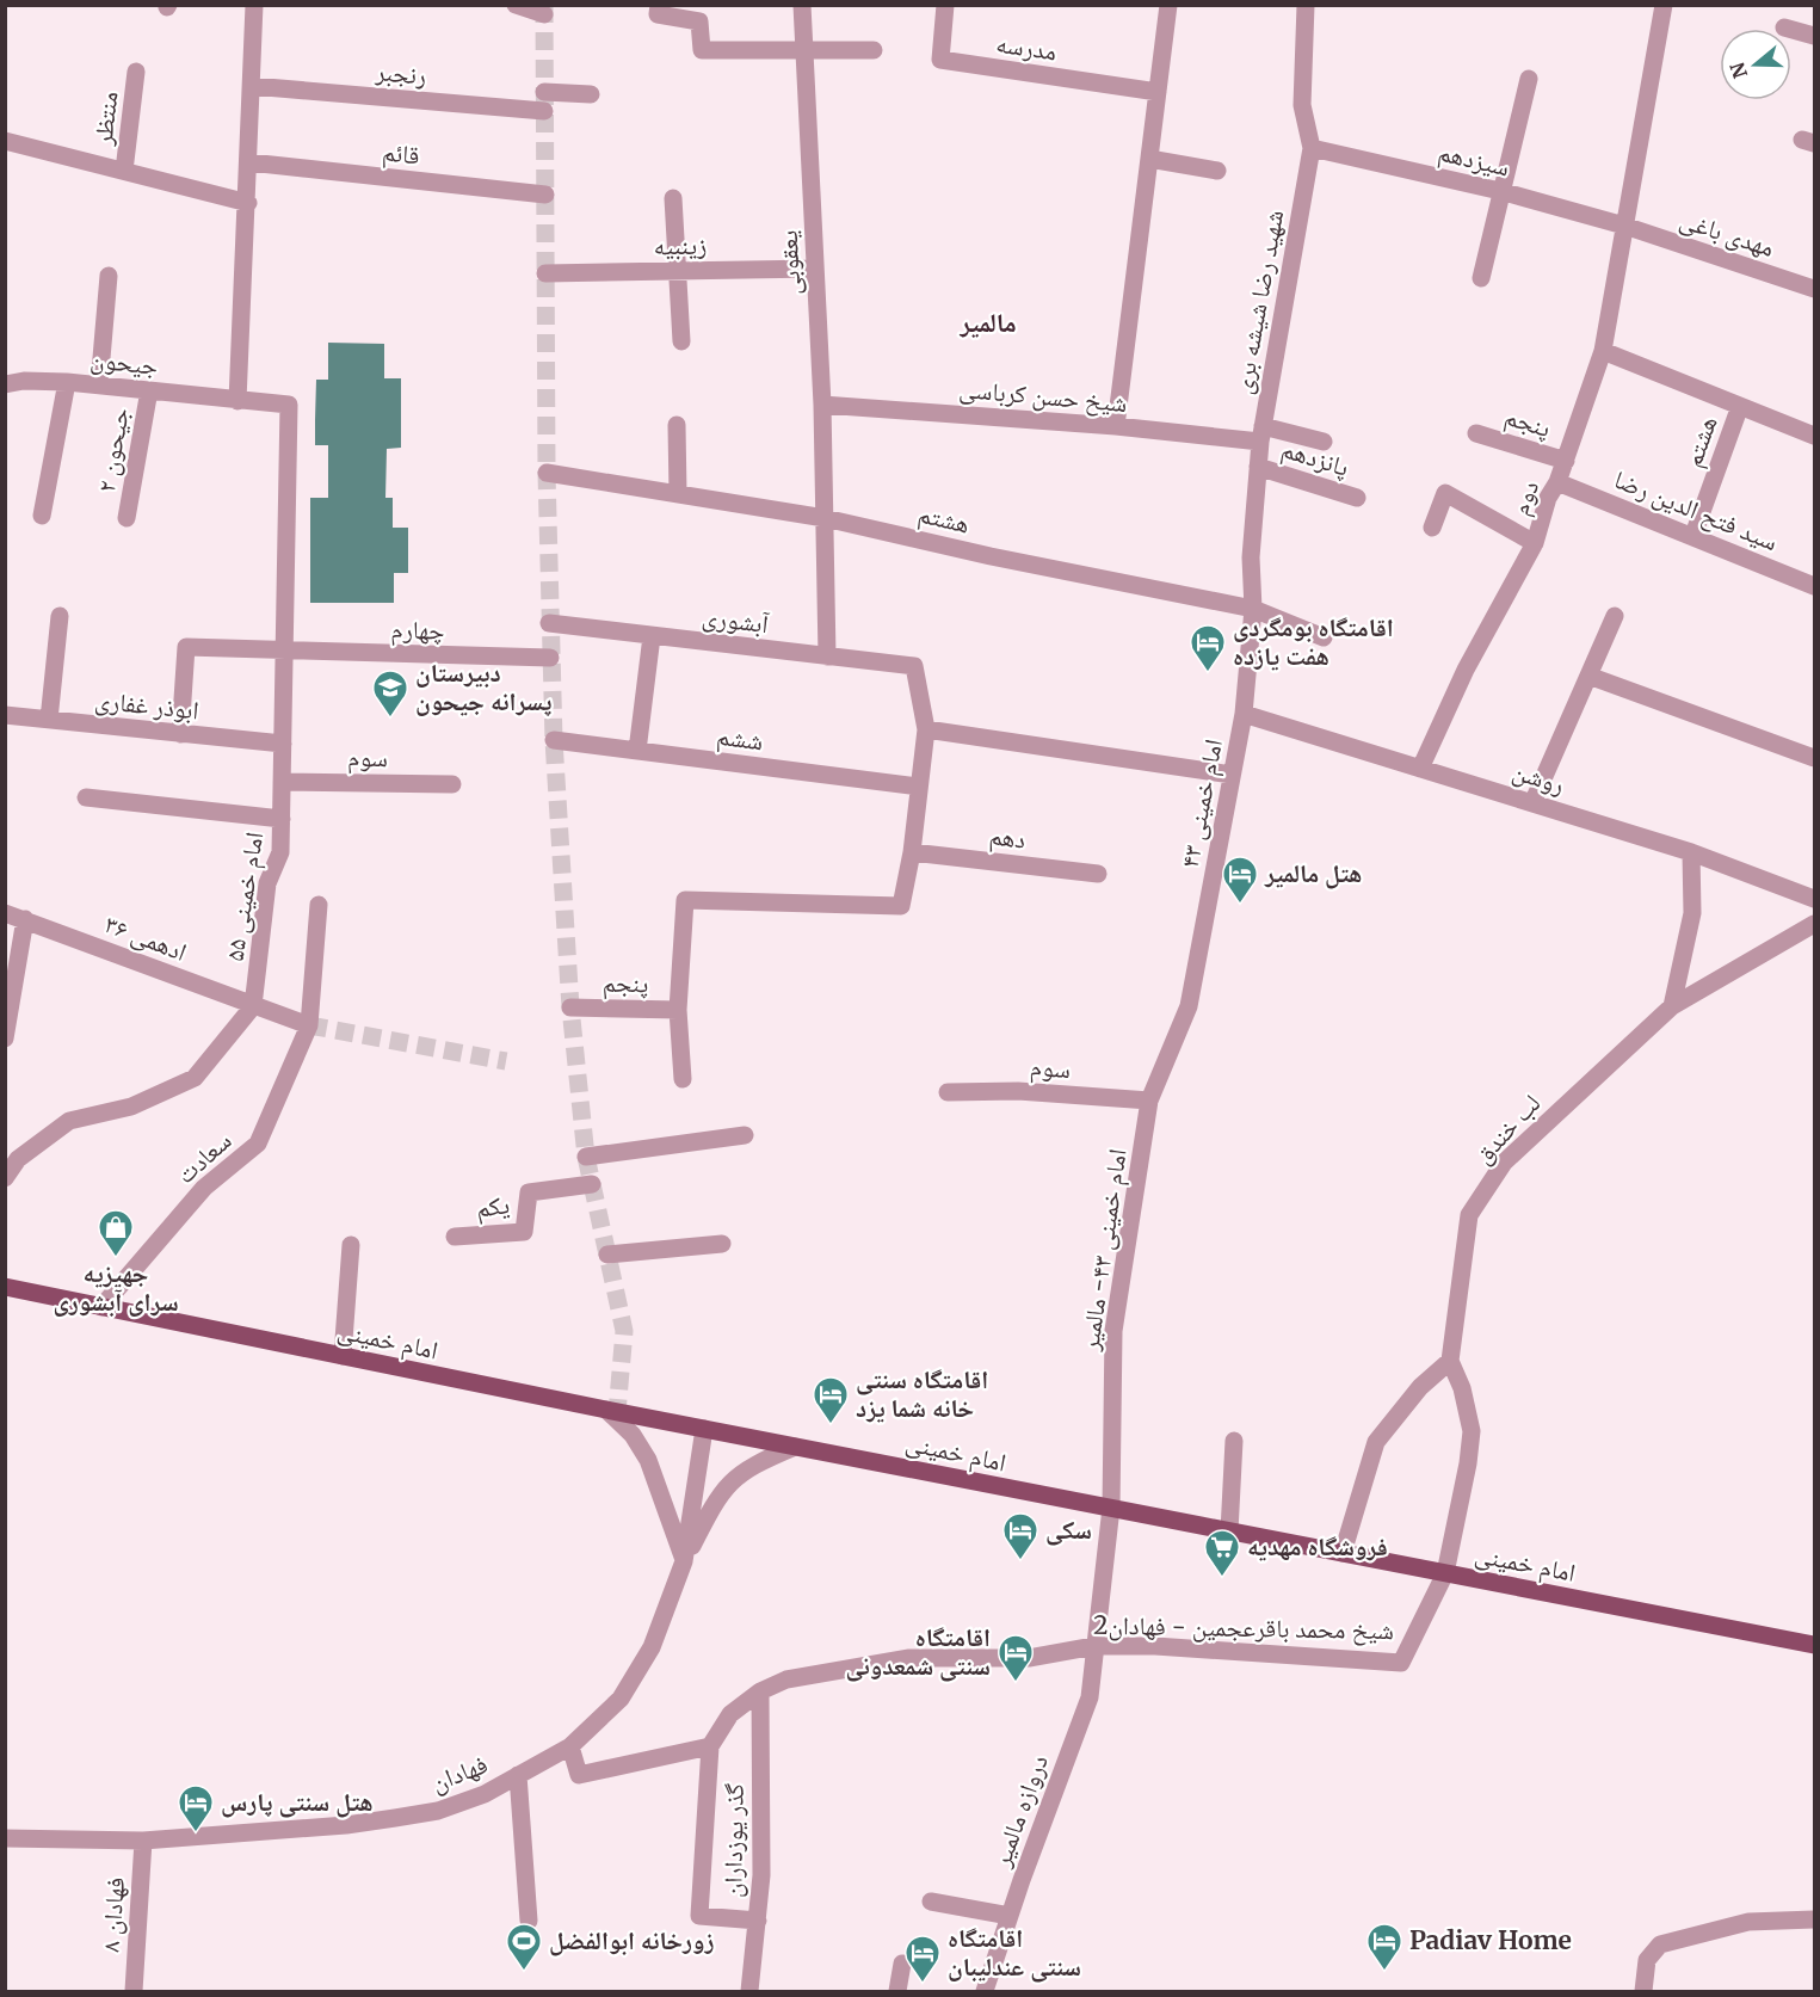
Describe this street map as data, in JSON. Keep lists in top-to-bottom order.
{
  "streets": {
    "main road": ["امام خمینی"],
    "street": [
      "مدرسه",
      "رنجبر",
      "منتظر",
      "قائم",
      "سیزدهم",
      "مهدی باغی",
      "زینبیه",
      "یعقوبی",
      "شهید رضا شیشه بری",
      "جیحون",
      "شیخ حسن کرباسی",
      "پنجم",
      "هشتم",
      "جیحون ۲",
      "پانزدهم",
      "دوم",
      "سید فتح الدین رضا",
      "آبشوری",
      "چهارم",
      "ابوذر غفاری",
      "ششم",
      "سوم",
      "روشن",
      "امام خمینی ۴۳",
      "دهم",
      "امام خمینی ۵۵",
      "ادهمی ۳۶",
      "لب خندق",
      "سعادت",
      "یکم",
      "امام خمینی ۴۳- مالمیر",
      "شیخ محمد باقرعجمین - فهادان2",
      "فهادان",
      "دروازه مالمیر",
      "گذر يوزداران",
      "فهادان ۸"
    ]
  },
  "crossings": [
    ["سیزدهم", "مهدی باغی"],
    ["سیزدهم", "شهید رضا شیشه بری"],
    ["سیزدهم", "دوم"],
    ["مهدی باغی", "دوم"],
    ["زینبیه", "یعقوبی"],
    ["یعقوبی", "شیخ حسن کرباسی"],
    ["یعقوبی", "هشتم"],
    ["یعقوبی", "آبشوری"],
    ["شهید رضا شیشه بری", "شیخ حسن کرباسی"],
    ["شهید رضا شیشه بری", "هشتم"],
    ["شهید رضا شیشه بری", "پانزدهم"],
    ["شهید رضا شیشه بری", "امام خمینی ۴۳"],
    ["جیحون", "جیحون ۲"],
    ["جیحون", "امام خمینی ۵۵"],
    ["پنجم", "دوم"],
    ["هشتم", "سید فتح الدین رضا"],
    ["هشتم", "امام خمینی ۴۳"],
    ["دوم", "سید فتح الدین رضا"],
    ["دوم", "روشن"],
    ["چهارم", "امام خمینی ۵۵"],
    ["ابوذر غفاری", "امام خمینی ۵۵"],
    ["سوم", "امام خمینی ۵۵"],
    ["سوم", "امام خمینی ۴۳- مالمیر"],
    ["روشن", "امام خمینی ۴۳"],
    ["امام خمینی ۴۳", "امام خمینی ۴۳- مالمیر"],
    ["امام خمینی ۵۵", "ادهمی ۳۶"],
    ["ادهمی ۳۶", "سعادت"],
    ["لب خندق", "امام خمینی"],
    ["لب خندق", "شیخ محمد باقرعجمین - فهادان2"],
    ["سعادت", "امام خمینی"],
    ["امام خمینی ۴۳- مالمیر", "امام خمینی"],
    ["امام خمینی ۴۳- مالمیر", "شیخ محمد باقرعجمین - فهادان2"],
    ["امام خمینی ۴۳- مالمیر", "دروازه مالمیر"],
    ["امام خمینی", "شیخ محمد باقرعجمین - فهادان2"],
    ["امام خمینی", "فهادان"],
    ["شیخ محمد باقرعجمین - فهادان2", "دروازه مالمیر"],
    ["شیخ محمد باقرعجمین - فهادان2", "گذر يوزداران"],
    ["فهادان", "فهادان ۸"]
  ],
  "districts": ["مالمیر"],
  "places": {
    "hotel": [
      "اقامتگاه بومگردی هفت یازده",
      "هتل مالمير",
      "اقامتگاه سنتی خانه شما یزد",
      "سکی",
      "اقامتگاه سنتی شمعدونی",
      "هتل سنتی پارس",
      "Padiav Home",
      "اقامتگاه سنتی عندلیبان"
    ],
    "school or university": ["دبیرستان پسرانه جیحون"],
    "shop": ["جهیزیه سرای آبشوری"],
    "supermarket": ["فروشگاه مهدیه"],
    "sports": ["زورخانه ابوالفضل"]
  },
  "north": "left"
}
